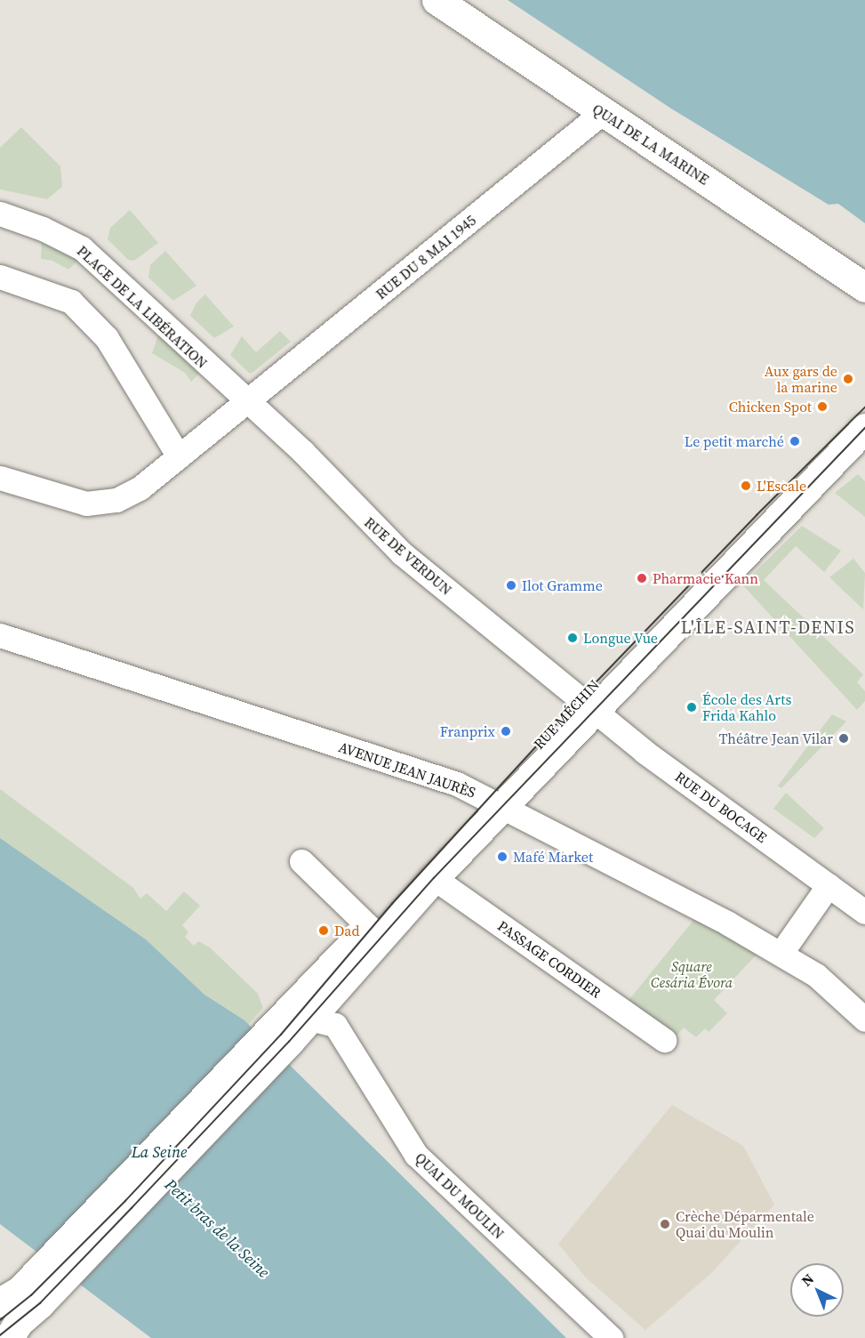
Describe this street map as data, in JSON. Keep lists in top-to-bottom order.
{
  "streets": {
    "main road": ["QUAI DE LA MARINE", "RUE MÉCHIN"],
    "street": [
      "RUE DU 8 MAI 1945",
      "PLACE DE LA LIBÉRATION",
      "RUE DE VERDUN",
      "AVENUE JEAN JAURÈS",
      "RUE DU BOCAGE",
      "PASSAGE CORDIER",
      "QUAI DU MOULIN"
    ]
  },
  "crossings": [
    ["QUAI DE LA MARINE", "RUE DU 8 MAI 1945"],
    ["RUE DU 8 MAI 1945", "PLACE DE LA LIBÉRATION"],
    ["RUE DU 8 MAI 1945", "RUE DE VERDUN"],
    ["PLACE DE LA LIBÉRATION", "RUE DE VERDUN"],
    ["RUE DE VERDUN", "RUE MÉCHIN"],
    ["RUE DE VERDUN", "RUE DU BOCAGE"],
    ["RUE MÉCHIN", "AVENUE JEAN JAURÈS"],
    ["RUE MÉCHIN", "RUE DU BOCAGE"],
    ["RUE MÉCHIN", "PASSAGE CORDIER"],
    ["RUE MÉCHIN", "QUAI DU MOULIN"]
  ],
  "districts": ["L'ÎLE-SAINT-DENIS"],
  "water": ["La Seine", "Petit bras de la Seine"],
  "parks": ["Square Cesária Évora"],
  "places": [
    "Aux gars de la marine",
    "Chicken Spot",
    "Le petit marché",
    "L'Escale",
    "Pharmacie Kann",
    "Ilot Gramme",
    "Longue Vue",
    "École des Arts Frida Kahlo",
    "Franprix",
    "Théâtre Jean Vilar",
    "Mafé Market",
    "Dad",
    "Crèche Déparmentale Quai du Moulin"
  ],
  "north": "top left"
}
